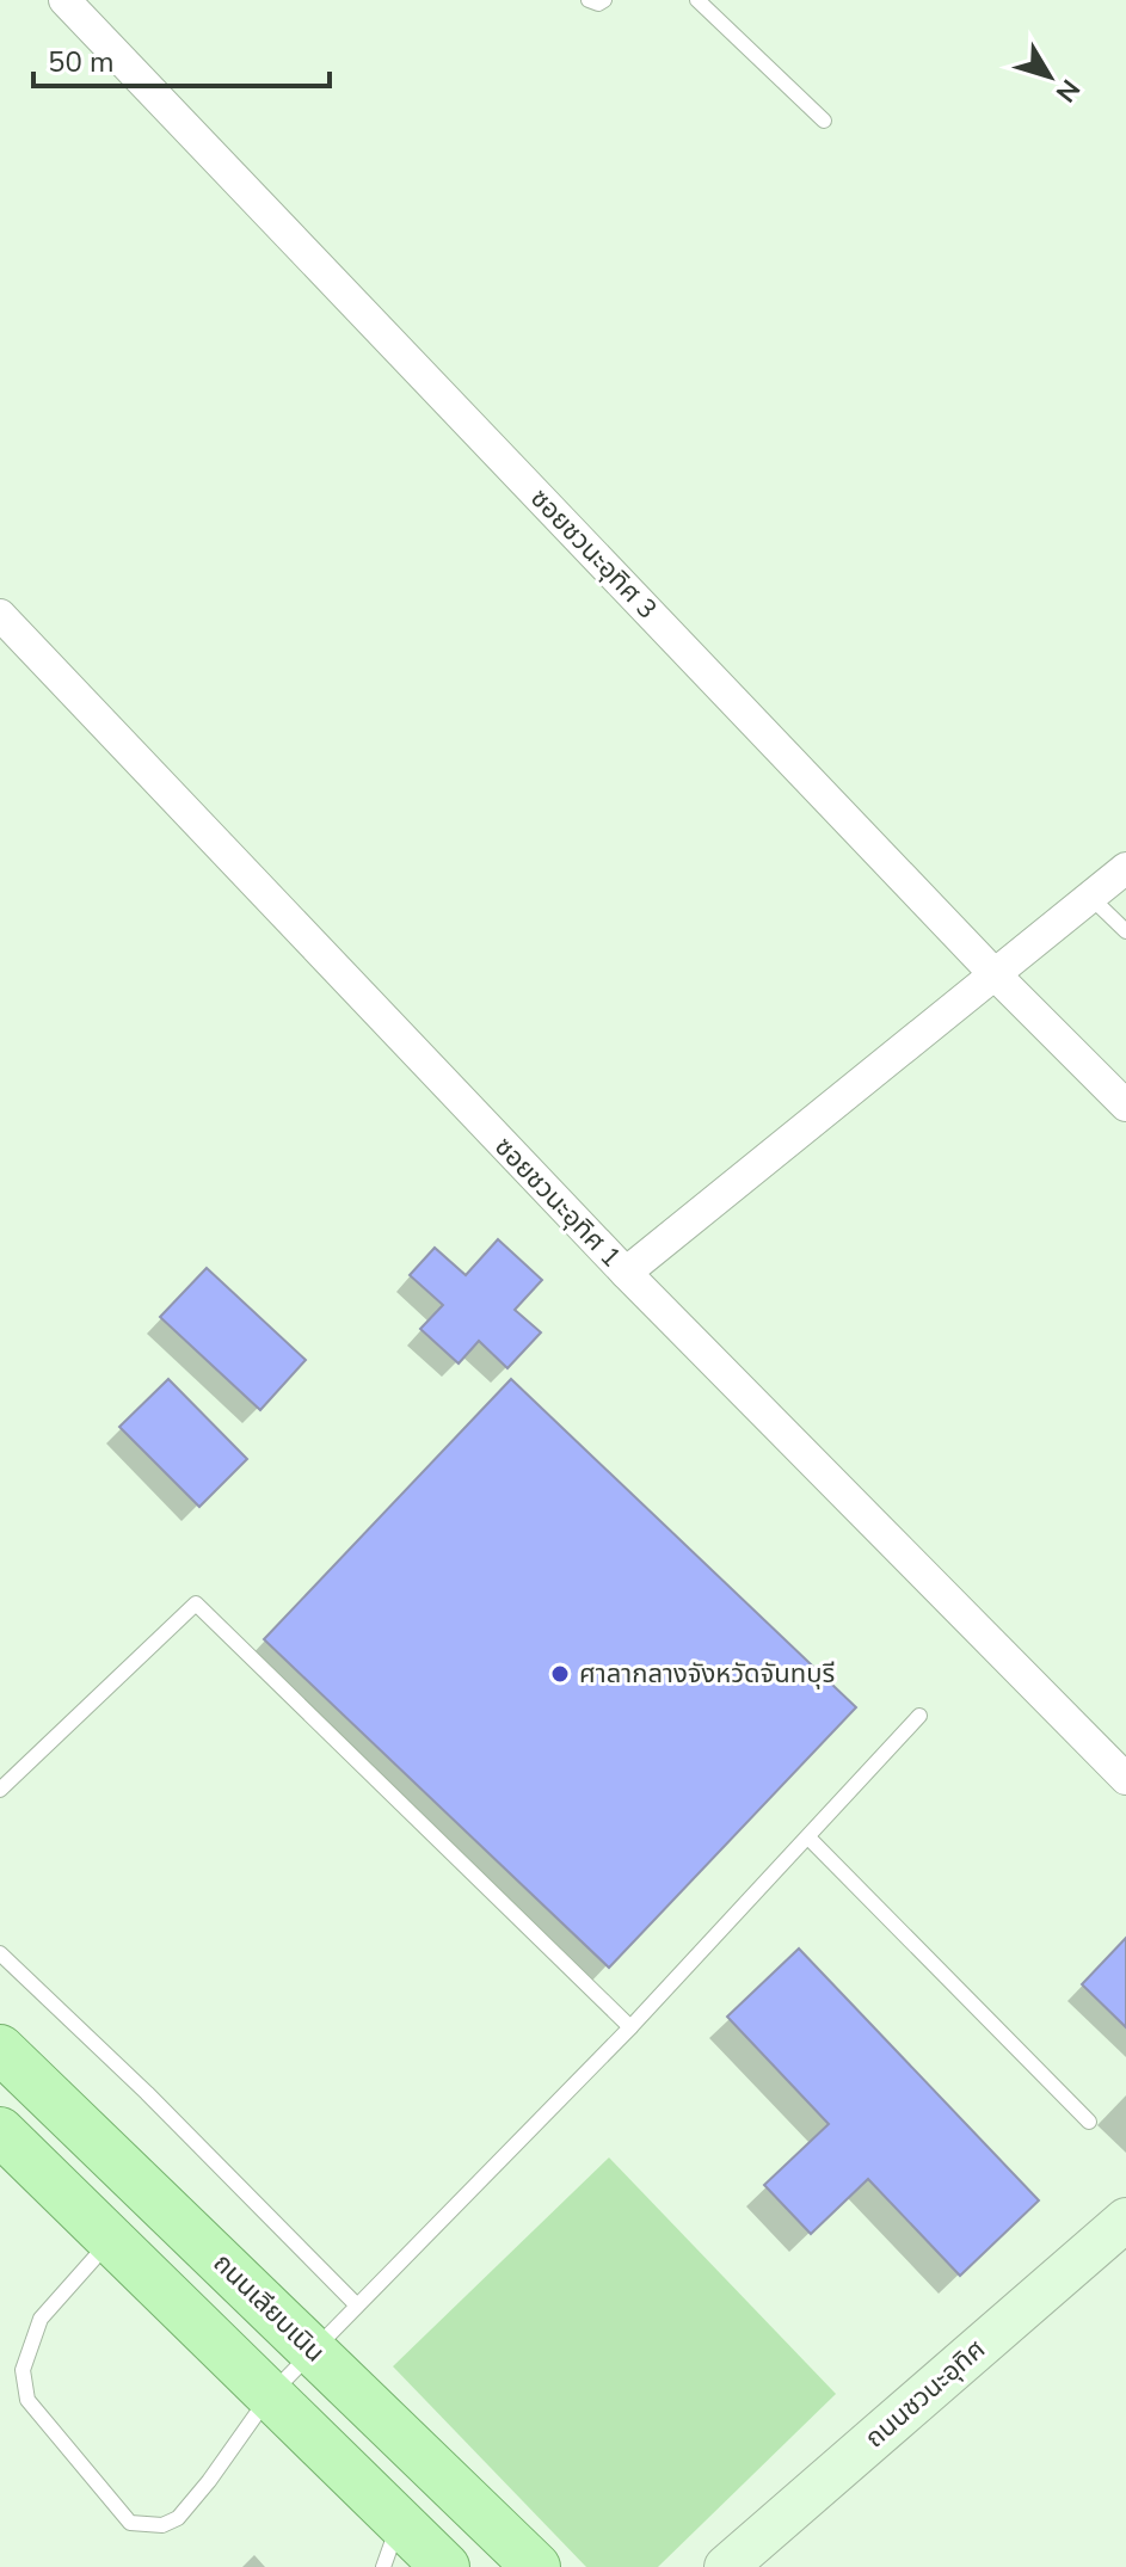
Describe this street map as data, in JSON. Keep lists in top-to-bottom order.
{
  "streets": {
    "main road": ["ถนนเลียบเนิน"],
    "street": ["ซอยชวนะอุทิศ 3", "ซอยชวนะอุทิศ 1", "ถนนชวนะอุทิศ"]
  },
  "places": ["ศาลากลางจังหวัดจันทบุรี"],
  "scale_bar": "50 m",
  "north": "bottom right"
}
